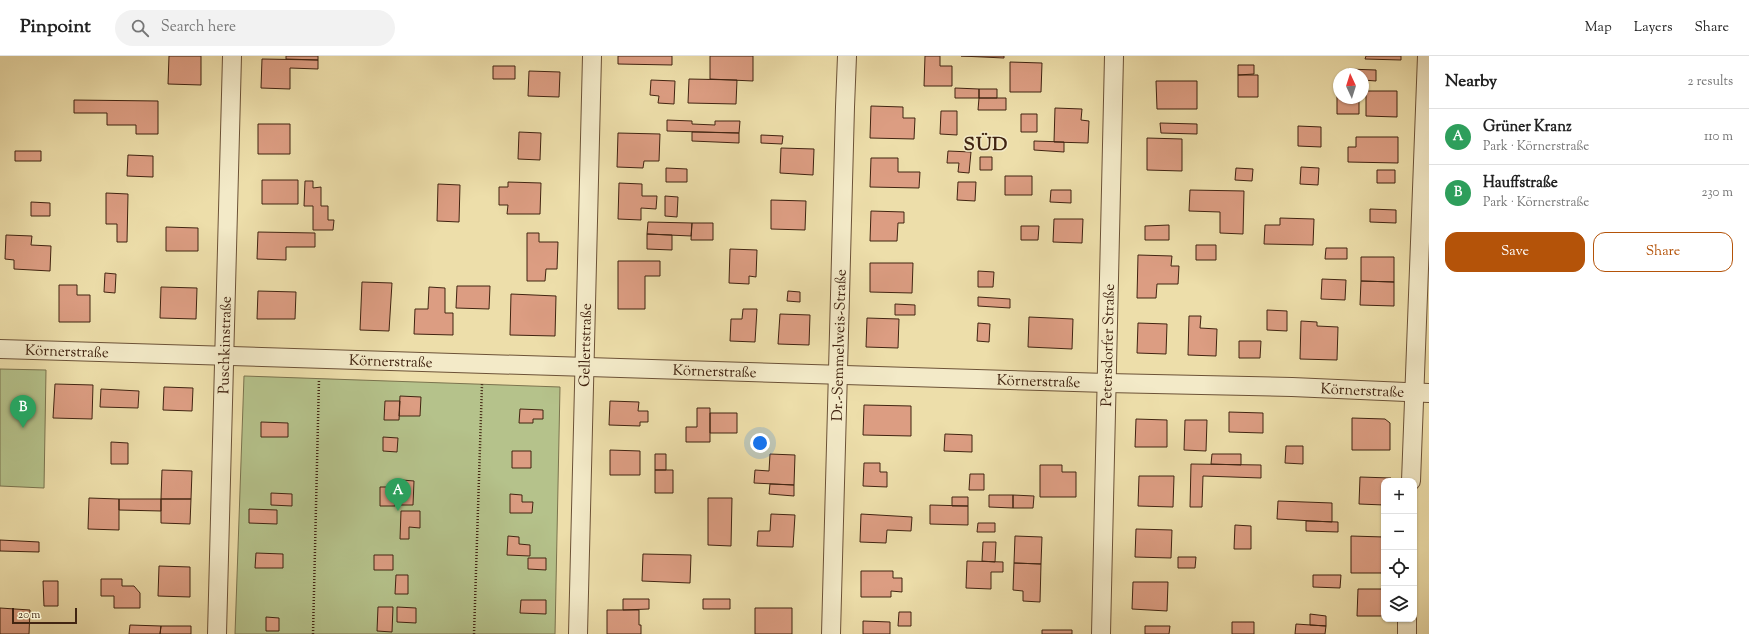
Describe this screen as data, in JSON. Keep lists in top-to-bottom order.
{
  "streets": {
    "street": [
      "Puschkinstraße",
      "Gellertstraße",
      "Dr.-Semmelweis-Straße",
      "Petersdorfer Straße",
      "Körnerstraße"
    ]
  },
  "crossings": [
    ["Puschkinstraße", "Körnerstraße"],
    ["Gellertstraße", "Körnerstraße"],
    ["Dr.-Semmelweis-Straße", "Körnerstraße"],
    ["Petersdorfer Straße", "Körnerstraße"]
  ],
  "districts": ["SÜD"],
  "scale_bar": "20 m",
  "north": "top",
  "page": {
    "header": "Pinpoint",
    "search": "Search here",
    "nav": ["Map", "Layers", "Share"],
    "heading": ["Nearby", "2 results"],
    "list": [
      {
        "mark": "A",
        "name": "Grüner Kranz",
        "note": "Park · Körnerstraße",
        "value": "110 m"
      },
      {
        "mark": "B",
        "name": "Hauffstraße",
        "note": "Park · Körnerstraße",
        "value": "230 m"
      }
    ],
    "buttons": ["Save", "Share"],
    "pins": ["B", "A"],
    "map_buttons": ["+", "−"],
    "scale": "20 m"
  }
}
